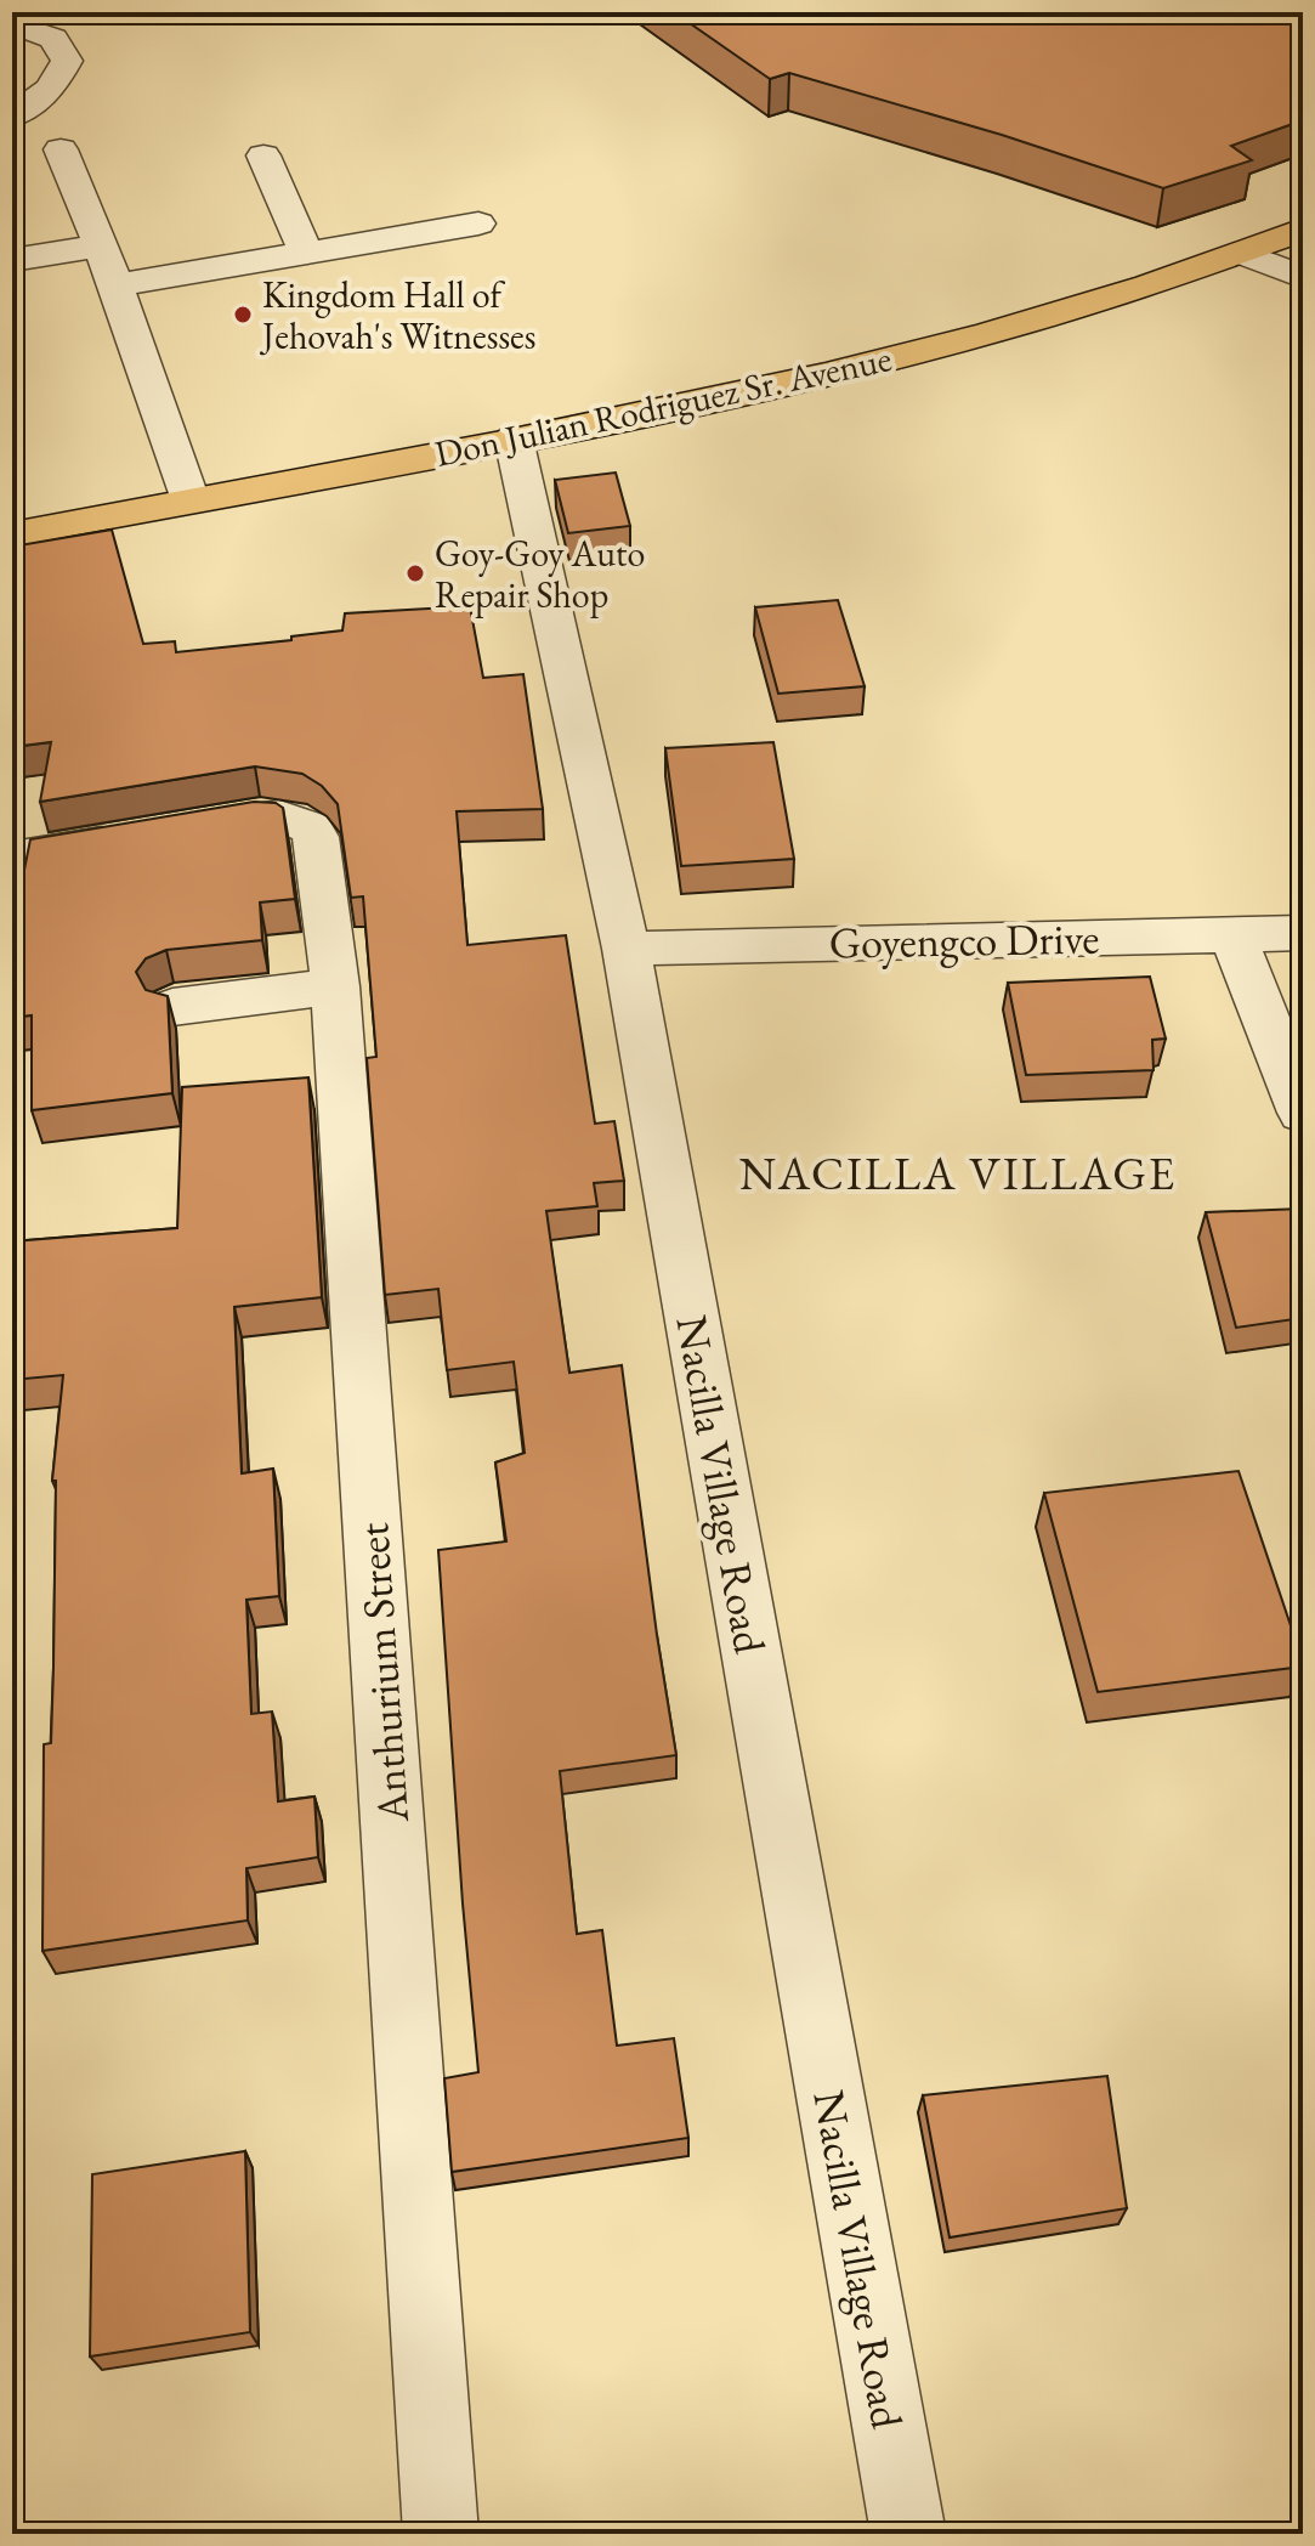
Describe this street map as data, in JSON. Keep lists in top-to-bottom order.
{
  "streets": {
    "main road": ["Don Julian Rodriguez Sr. Avenue"],
    "street": ["Goyengco Drive", "Nacilla Village Road", "Anthurium Street"]
  },
  "crossings": [
    ["Don Julian Rodriguez Sr. Avenue", "Nacilla Village Road"],
    ["Goyengco Drive", "Nacilla Village Road"]
  ],
  "districts": ["NACILLA VILLAGE"],
  "places": ["Kingdom Hall of Jehovah's Witnesses", "Goy-Goy Auto Repair Shop"]
}
